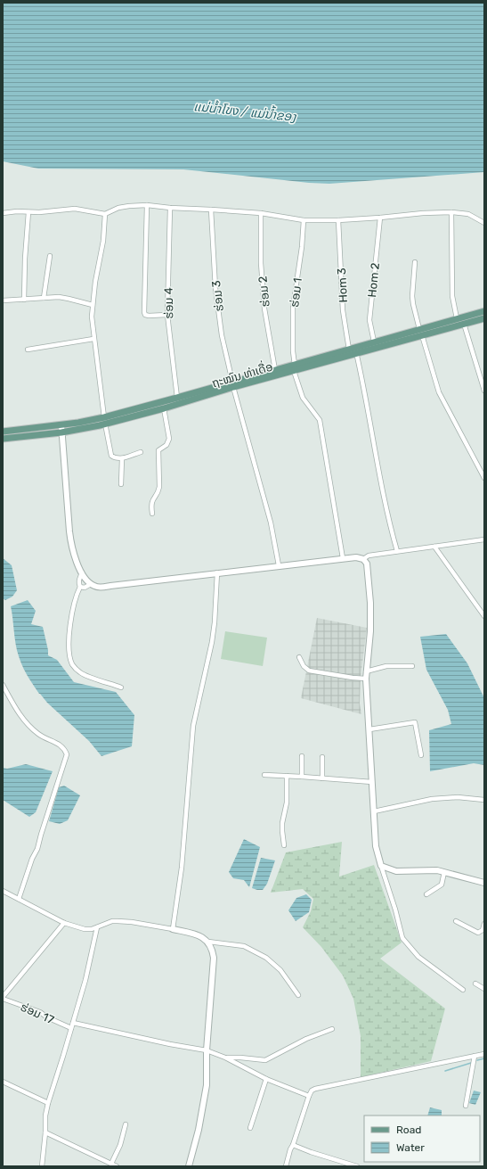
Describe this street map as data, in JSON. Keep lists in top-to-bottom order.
{
  "streets": {
    "main road": ["ຖະໝົນ ທ່າເດື່ອ"],
    "street": [
      "Hom 2",
      "Hom 3",
      "ຮ່ອມ 2",
      "ຮ່ອມ 1",
      "ຮ່ອມ 3",
      "ຮ່ອມ 4",
      "ຮ່ອມ 17"
    ]
  },
  "crossings": [
    ["Hom 2", "ຖະໝົນ ທ່າເດື່ອ"],
    ["Hom 3", "ຖະໝົນ ທ່າເດື່ອ"],
    ["ຮ່ອມ 2", "ຖະໝົນ ທ່າເດື່ອ"],
    ["ຮ່ອມ 1", "ຖະໝົນ ທ່າເດື່ອ"],
    ["ຮ່ອມ 3", "ຖະໝົນ ທ່າເດື່ອ"],
    ["ຮ່ອມ 4", "ຖະໝົນ ທ່າເດື່ອ"]
  ],
  "water": ["แม่น้ำโขง / ແມ່ນ້ຳຂອງ"],
  "legend": ["Road", "Water"]
}
